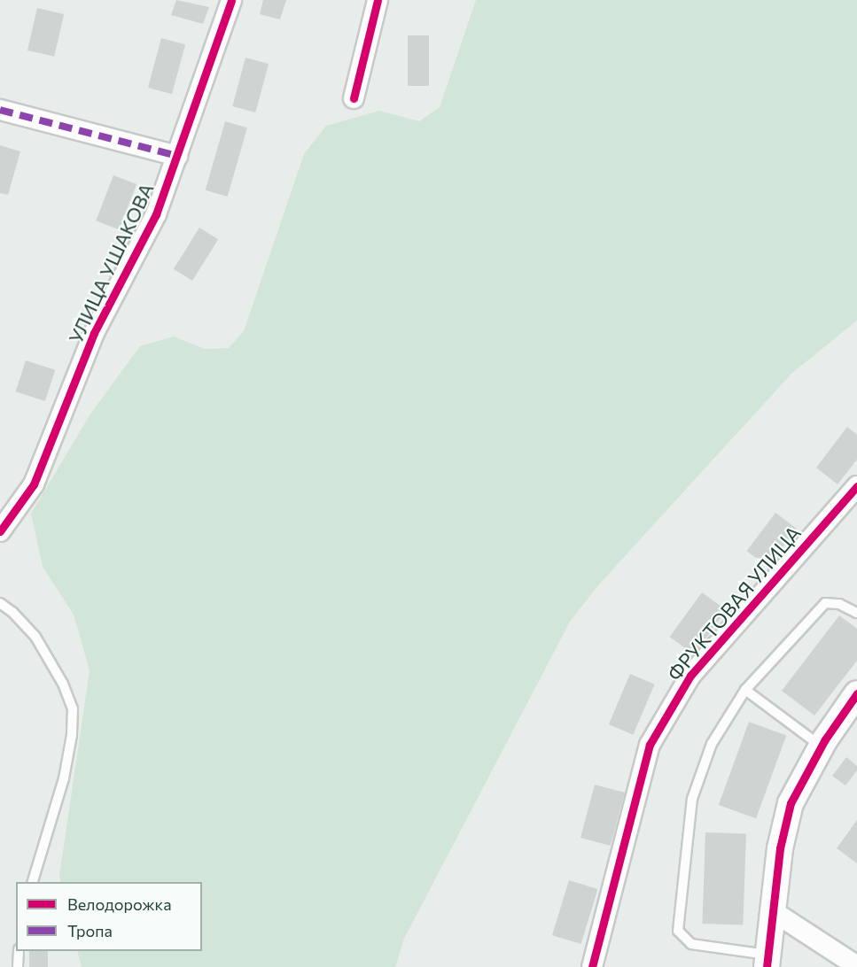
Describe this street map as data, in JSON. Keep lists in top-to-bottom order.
{
  "streets": {
    "street": ["УЛИЦА УШАКОВА", "ФРУКТОВАЯ УЛИЦА"]
  },
  "legend": ["Велодорожка", "Тропа"]
}
